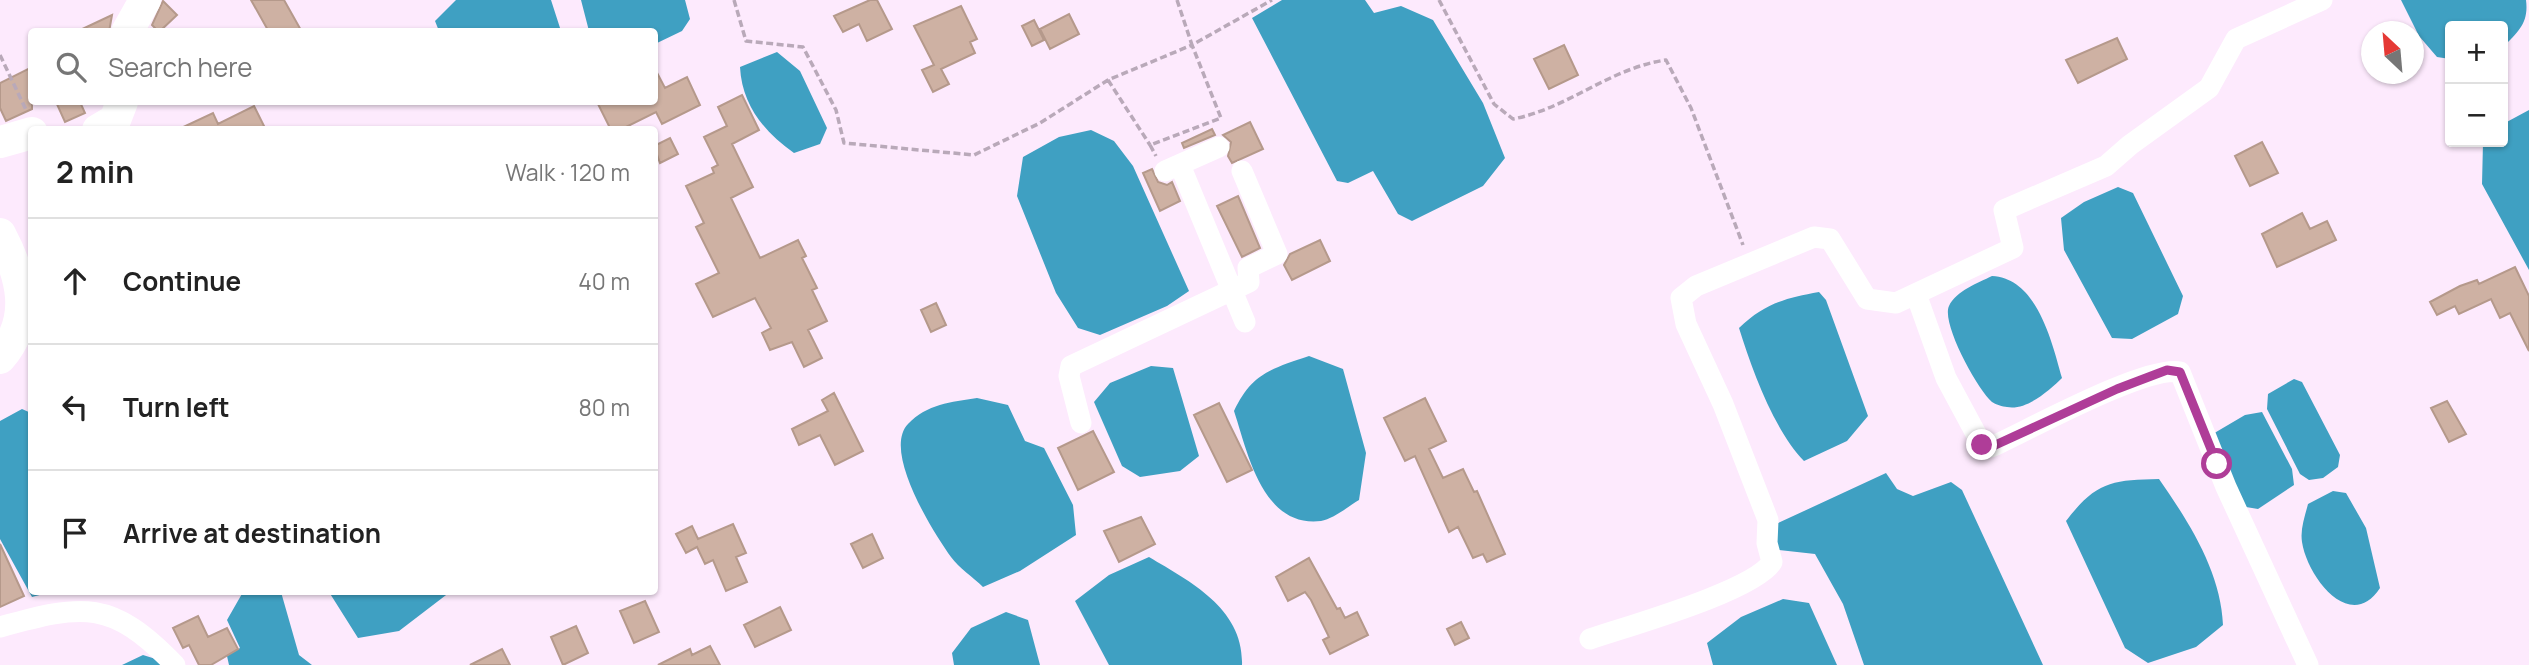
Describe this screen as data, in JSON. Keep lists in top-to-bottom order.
{
  "north": "top left",
  "page": {
    "map_buttons": ["+", "−"],
    "search": "Search here",
    "heading": ["2 min", "Walk · 120 m"],
    "list": [
      ["Continue", "40 m"],
      ["Turn left", "80 m"],
      "Arrive at destination"
    ]
  }
}
